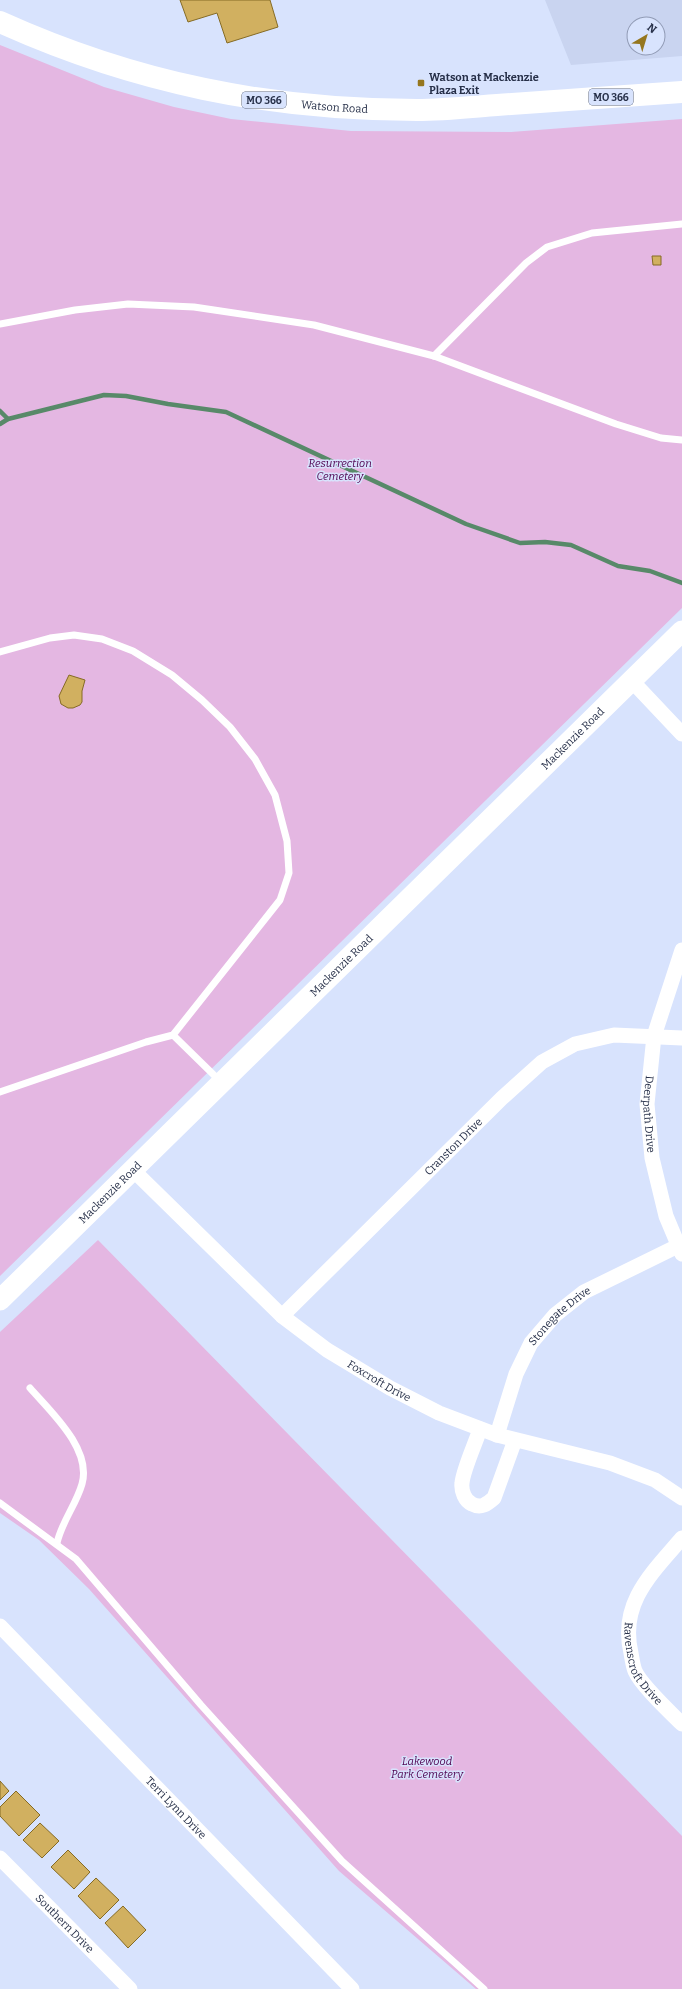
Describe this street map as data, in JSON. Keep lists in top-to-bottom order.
{
  "streets": {
    "main road": ["MO 366", "Watson Road", "Mackenzie Road"],
    "street": [
      "Deerpath Drive",
      "Cranston Drive",
      "Stonegate Drive",
      "Foxcroft Drive",
      "Ravenscroft Drive",
      "Terri Lynn Drive",
      "Southern Drive"
    ]
  },
  "crossings": [
    ["Mackenzie Road", "Foxcroft Drive"],
    ["Deerpath Drive", "Cranston Drive"],
    ["Deerpath Drive", "Stonegate Drive"],
    ["Cranston Drive", "Foxcroft Drive"],
    ["Stonegate Drive", "Foxcroft Drive"]
  ],
  "parks": ["Resurrection Cemetery", "Lakewood Park Cemetery"],
  "places": {
    "transit": ["Watson at Mackenzie Plaza Exit"]
  },
  "north": "top right"
}
